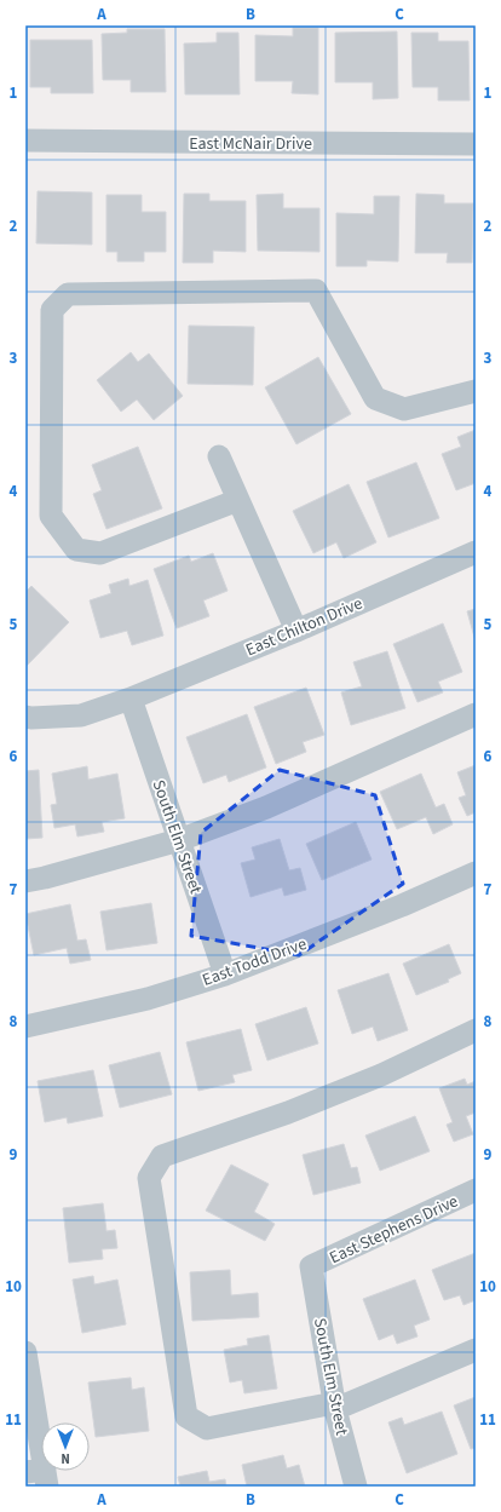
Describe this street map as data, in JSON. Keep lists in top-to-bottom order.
{
  "streets": {
    "street": [
      "East McNair Drive",
      "East Chilton Drive",
      "South Elm Street",
      "East Todd Drive",
      "East Stephens Drive"
    ]
  },
  "crossings": [
    ["East Chilton Drive", "South Elm Street"],
    ["South Elm Street", "East Todd Drive"],
    ["South Elm Street", "East Stephens Drive"]
  ],
  "north": "bottom",
  "grid": {
    "columns": ["A", "B", "C"],
    "rows": [
      "1",
      "2",
      "3",
      "4",
      "5",
      "6",
      "7",
      "8",
      "9",
      "10",
      "11"
    ]
  }
}
